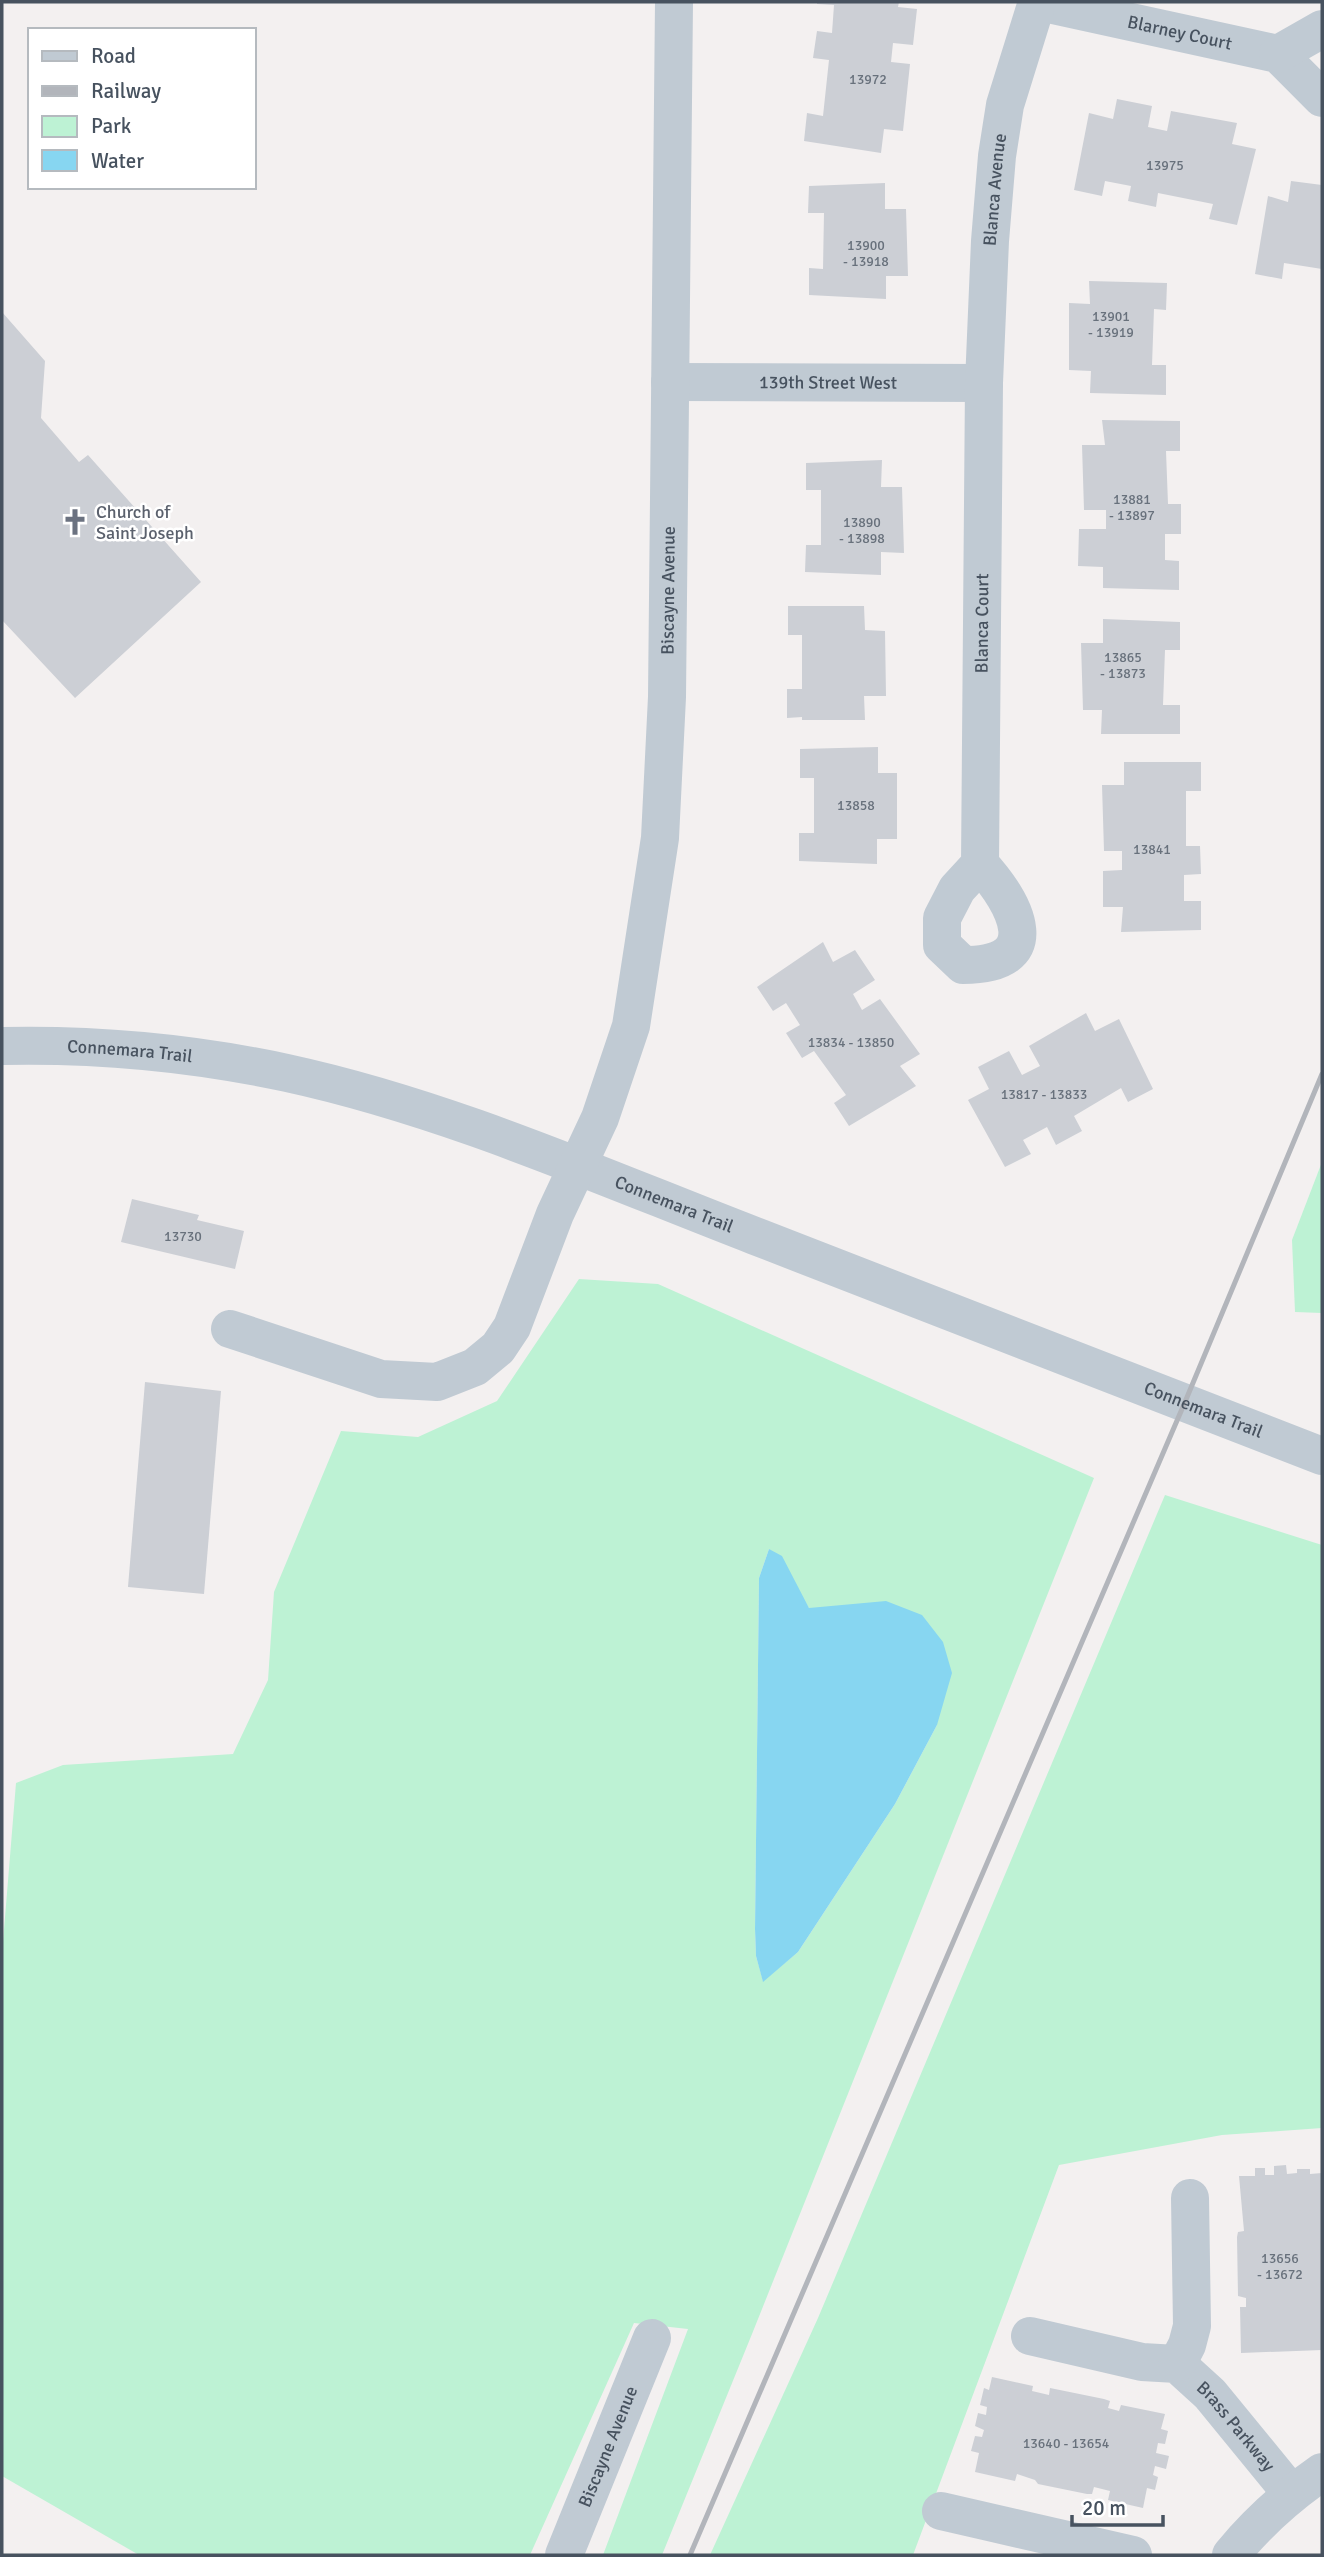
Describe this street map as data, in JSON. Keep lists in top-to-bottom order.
{
  "streets": {
    "street": [
      "Blarney Court",
      "Blanca Avenue",
      "139th Street West",
      "Biscayne Avenue",
      "Blanca Court",
      "Connemara Trail",
      "Brass Parkway"
    ]
  },
  "crossings": [
    ["Blarney Court", "Blanca Avenue"],
    ["Blanca Avenue", "139th Street West"],
    ["Blanca Avenue", "Blanca Court"],
    ["139th Street West", "Biscayne Avenue"],
    ["139th Street West", "Blanca Court"],
    ["Biscayne Avenue", "Connemara Trail"]
  ],
  "places": {
    "church": ["Church of Saint Joseph"]
  },
  "house_numbers": [
    "13972",
    "13975",
    "13900 - 13918",
    "13901 - 13919",
    "13881 - 13897",
    "13890 - 13898",
    "13865 - 13873",
    "13858",
    "13841",
    "13834 - 13850",
    "13817 - 13833",
    "13730",
    "13656 - 13672",
    "13640 - 13654"
  ],
  "legend": [
    "Road",
    "Railway",
    "Park",
    "Water"
  ],
  "scale_bar": "20 m"
}
